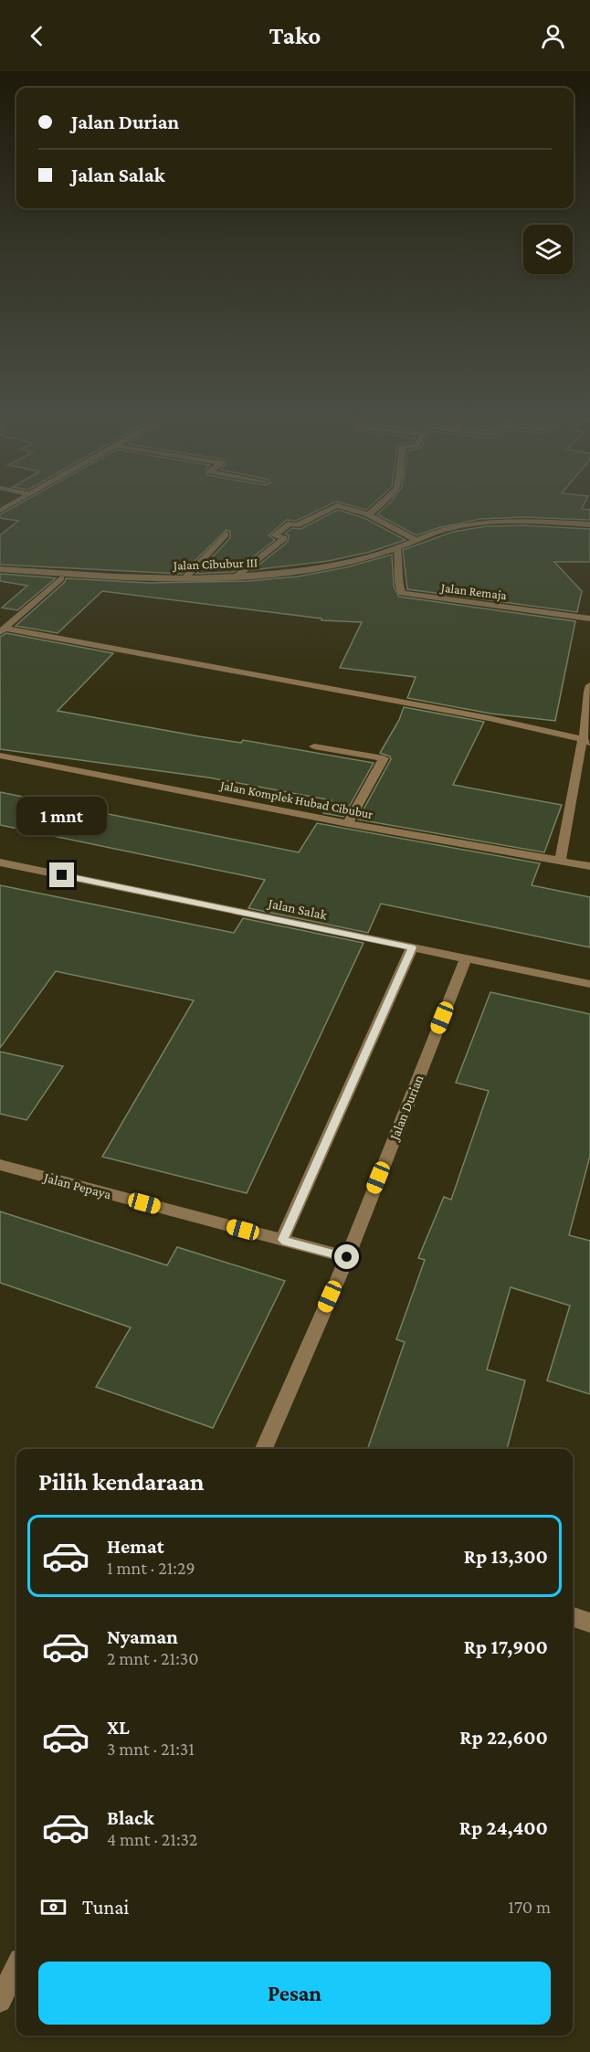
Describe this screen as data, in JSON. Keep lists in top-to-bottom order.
{
  "streets": {
    "street": [
      "Jalan Cibubur III",
      "Jalan Remaja",
      "Jalan Komplek Hubad Cibubur",
      "Jalan Salak",
      "Jalan Durian",
      "Jalan Pepaya"
    ]
  },
  "crossings": [
    ["Jalan Cibubur III", "Jalan Remaja"],
    ["Jalan Salak", "Jalan Durian"]
  ],
  "page": {
    "header": "Tako",
    "banner": ["Jalan Durian", "Jalan Salak"],
    "bubble": "1 mnt",
    "heading": "Pilih kendaraan",
    "list": [
      {
        "name": "Hemat",
        "note": "1 mnt · 21:29",
        "value": "Rp 13,300"
      },
      {
        "name": "Nyaman",
        "note": "2 mnt · 21:30",
        "value": "Rp 17,900"
      },
      {
        "name": "XL",
        "note": "3 mnt · 21:31",
        "value": "Rp 22,600"
      },
      {
        "name": "Black",
        "note": "4 mnt · 21:32",
        "value": "Rp 24,400"
      }
    ],
    "pay": ["Tunai", "170 m"],
    "buttons": "Pesan"
  }
}
